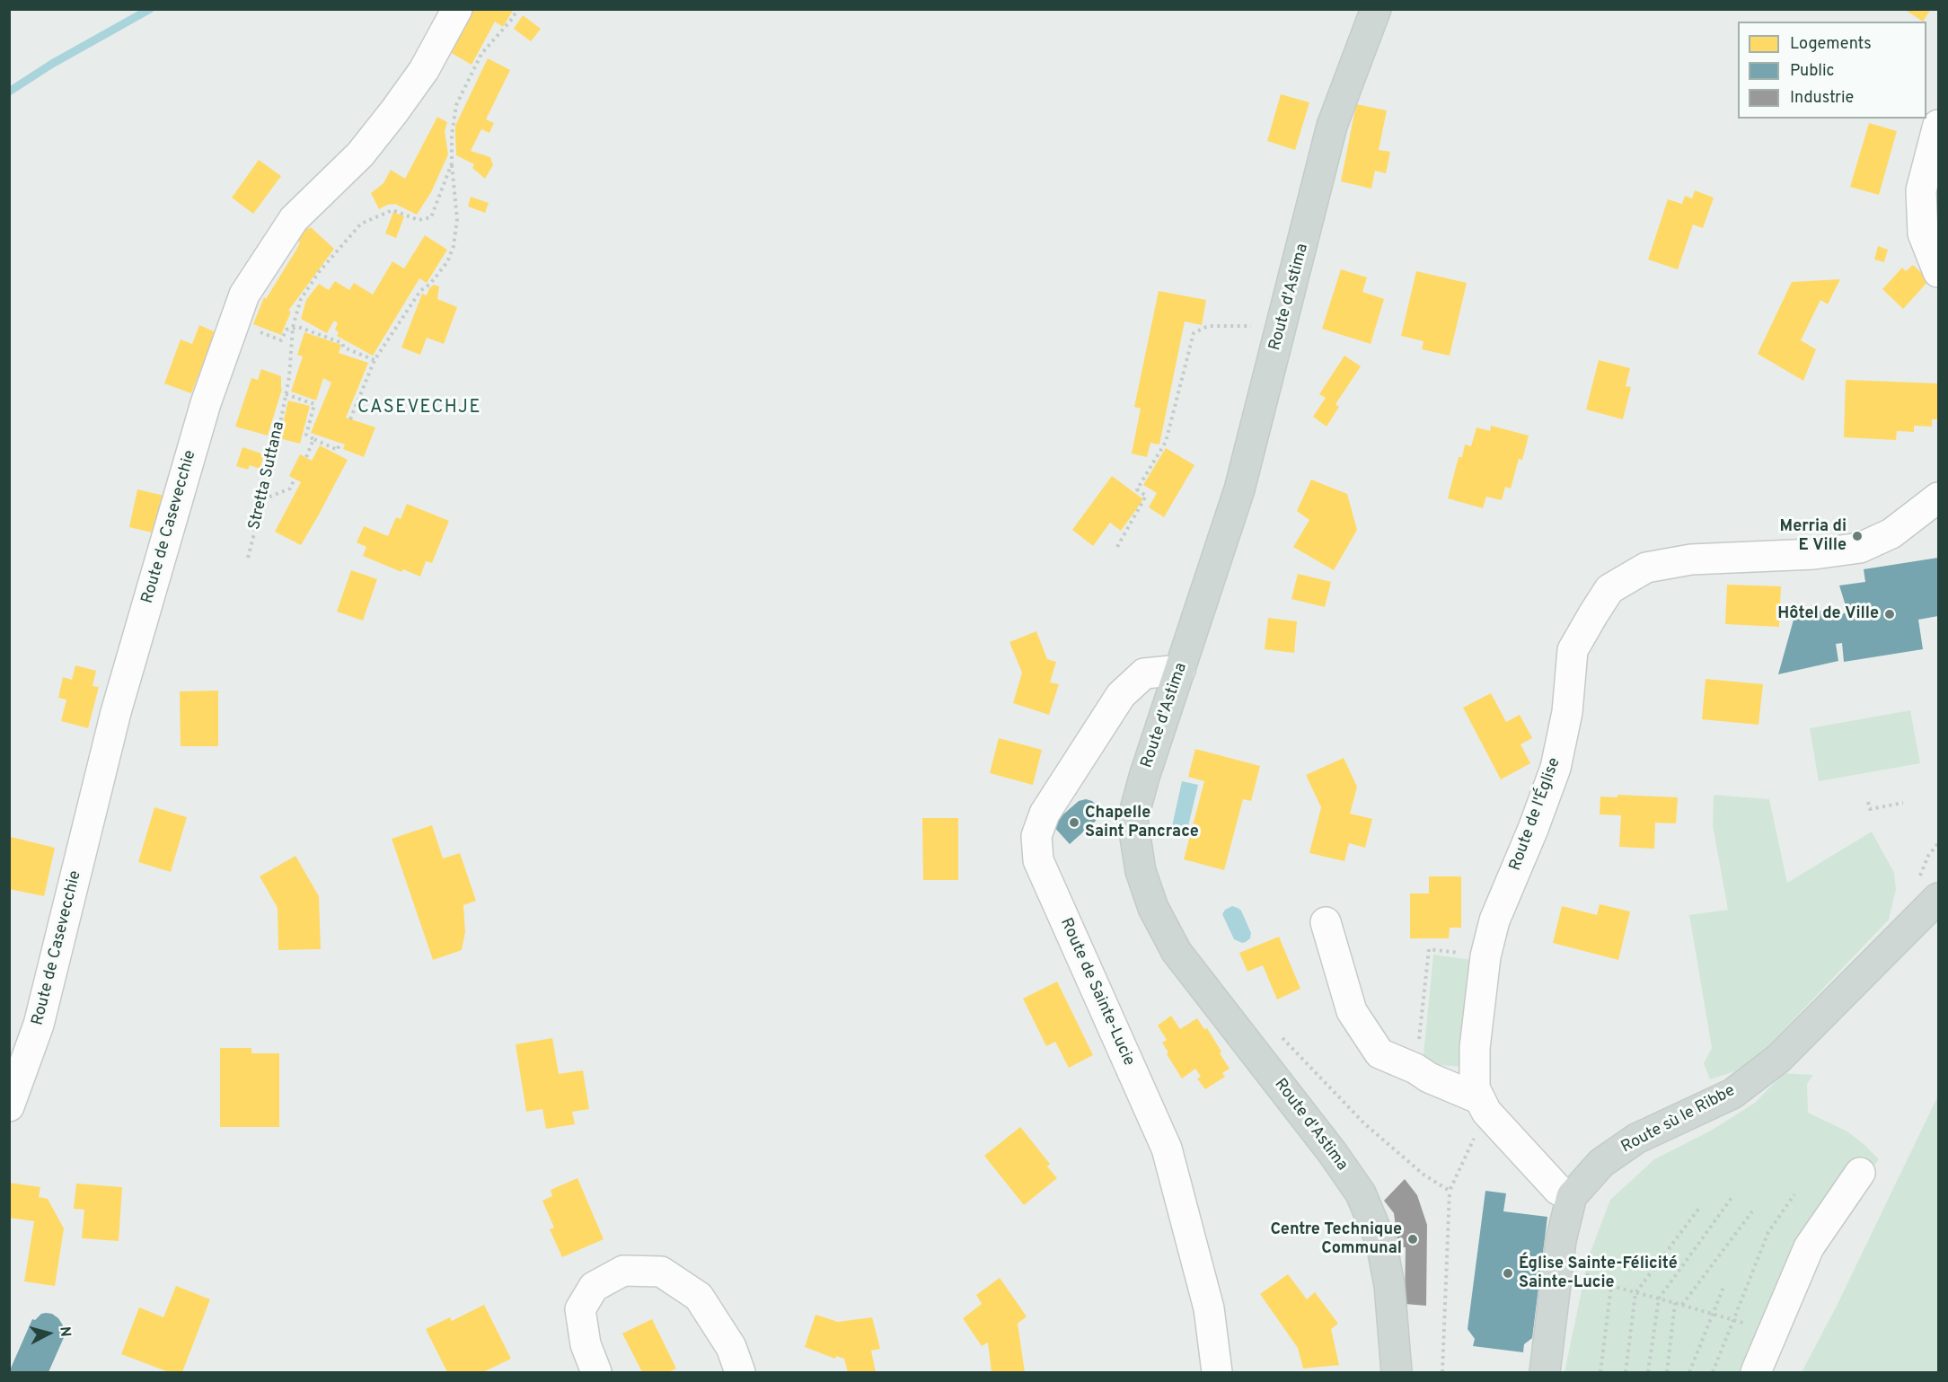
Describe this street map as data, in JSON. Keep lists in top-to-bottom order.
{
  "streets": {
    "main road": ["Route d'Astima", "Route sù le Ribbe"],
    "street": ["Route de Casevecchie", "Route de l'Église", "Route de Sainte-Lucie"],
    "path": ["Stretta Suttana"]
  },
  "crossings": [
    ["Route d'Astima", "Route de Sainte-Lucie"]
  ],
  "districts": ["CASEVECHJE"],
  "places": [
    "Merria di E Ville",
    "Hôtel de Ville",
    "Chapelle Saint Pancrace",
    "Centre Technique Communal",
    "Église Sainte-Félicité Sainte-Lucie"
  ],
  "legend": ["Logements", "Public", "Industrie"],
  "north": "right"
}
